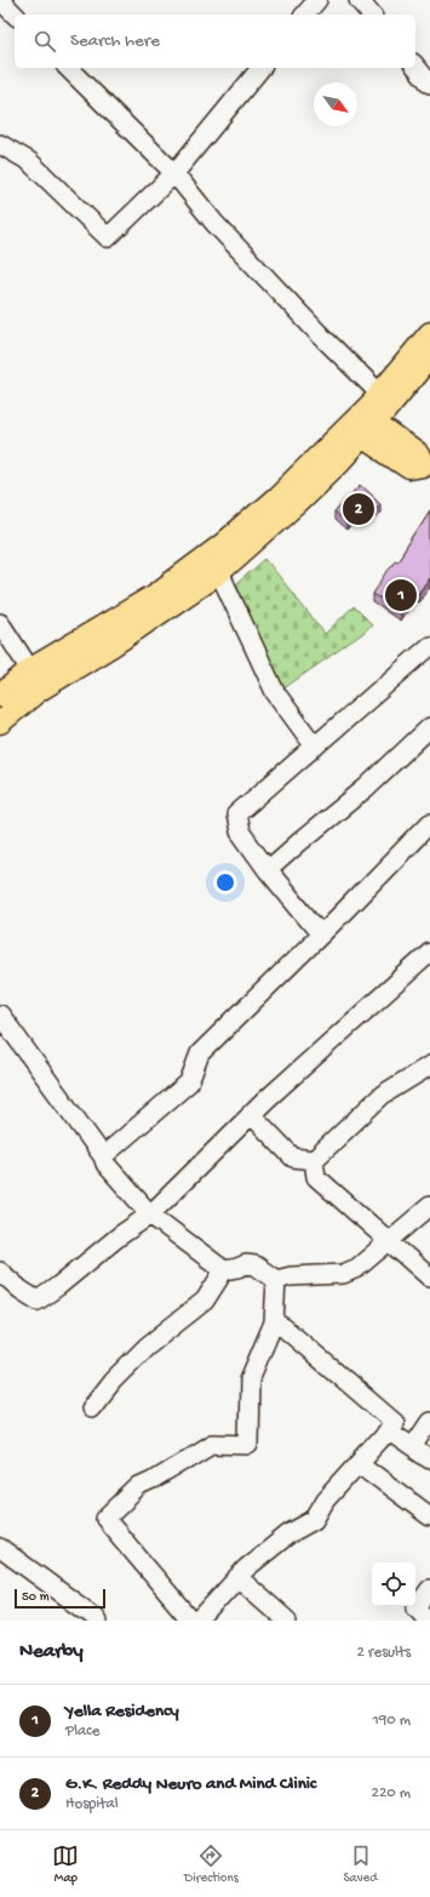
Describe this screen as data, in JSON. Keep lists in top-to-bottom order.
{
  "scale_bar": "50 m",
  "north": "bottom right",
  "page": {
    "search": "Search here",
    "pins": ["2", "1"],
    "scale": "50 m",
    "heading": ["Nearby", "2 results"],
    "list": [
      {
        "mark": "1",
        "name": "Yella Residency",
        "note": "Place",
        "value": "190 m"
      },
      {
        "mark": "2",
        "name": "G.K. Reddy Neuro and Mind Clinic",
        "note": "Hospital",
        "value": "220 m"
      }
    ],
    "nav": ["Map", "Directions", "Saved"]
  }
}
